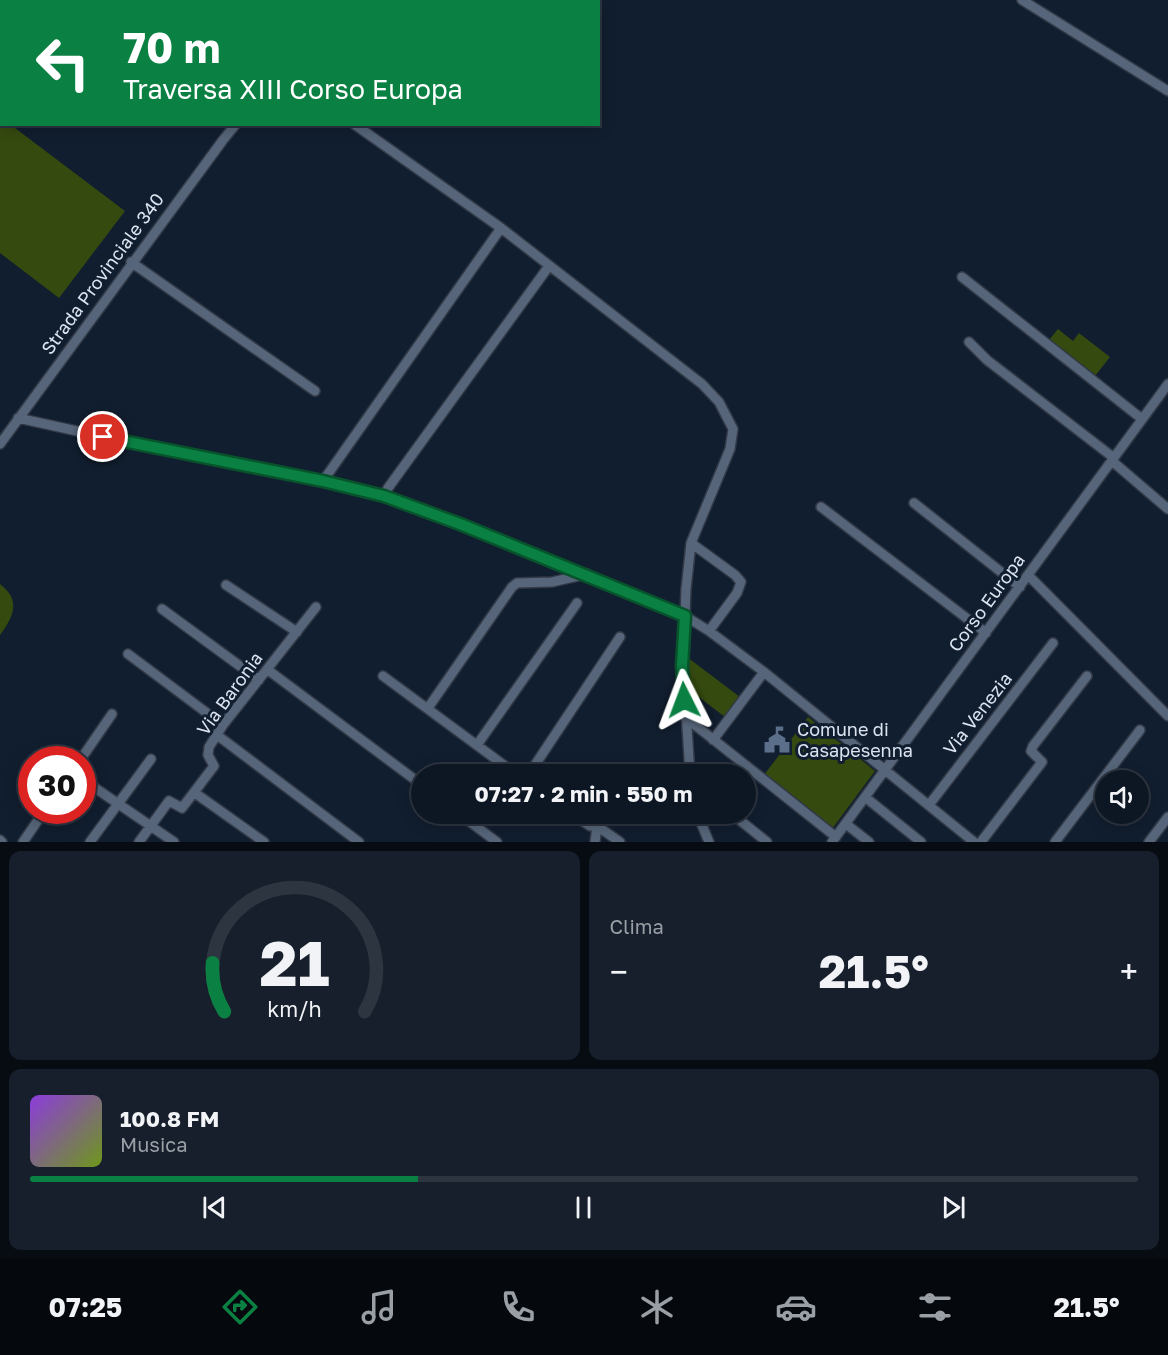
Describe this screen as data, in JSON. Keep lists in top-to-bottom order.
{
  "streets": {
    "street": [
      "Strada Provinciale 340",
      "Corso Europa",
      "Via Baronia",
      "Via Venezia"
    ]
  },
  "places": {
    "public building": ["Comune di Casapesenna"]
  },
  "page": {
    "turn": ["70 m", "Traversa XIII Corso Europa"],
    "limit": "30",
    "trip": "07:27 · 2 min · 550 m",
    "tile": "Clima",
    "heat": ["−", "21.5°", "+"],
    "song": ["100.8 FM", "Musica"],
    "tabs": ["07:25", "21.5°"],
    "gauge": ["21", "km/h"]
  }
}
